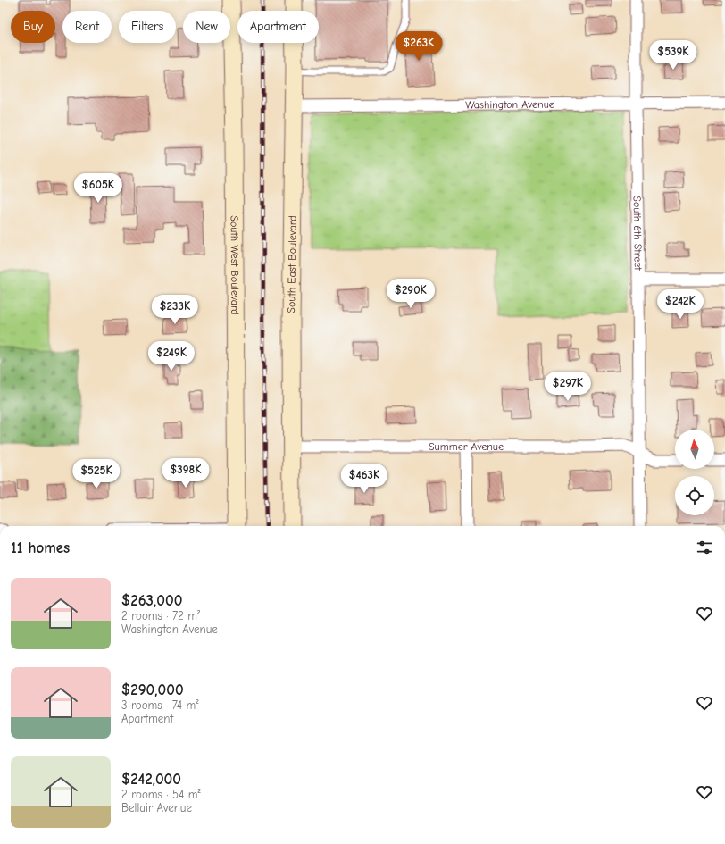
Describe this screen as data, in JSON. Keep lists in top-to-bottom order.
{
  "streets": {
    "main road": ["South West Boulevard", "South East Boulevard"],
    "street": ["Washington Avenue", "South 6th Street", "Summer Avenue"]
  },
  "crossings": [
    ["Washington Avenue", "South 6th Street"],
    ["Washington Avenue", "South East Boulevard"],
    ["South 6th Street", "Summer Avenue"],
    ["South East Boulevard", "Summer Avenue"]
  ],
  "north": "top",
  "page": {
    "chip": [
      "Buy",
      "Rent",
      "Filters",
      "New",
      "Apartment"
    ],
    "price": [
      "$263K",
      "$539K",
      "$605K",
      "$290K",
      "$242K",
      "$233K",
      "$249K",
      "$297K",
      "$398K",
      "$525K",
      "$463K"
    ],
    "heading": "11 homes",
    "list": [
      {
        "name": "$263,000",
        "note": "2 rooms · 72 m² · Washington Avenue"
      },
      {
        "name": "$290,000",
        "note": "3 rooms · 74 m² · Apartment"
      },
      {
        "name": "$242,000",
        "note": "2 rooms · 54 m² · Bellair Avenue"
      }
    ]
  }
}
